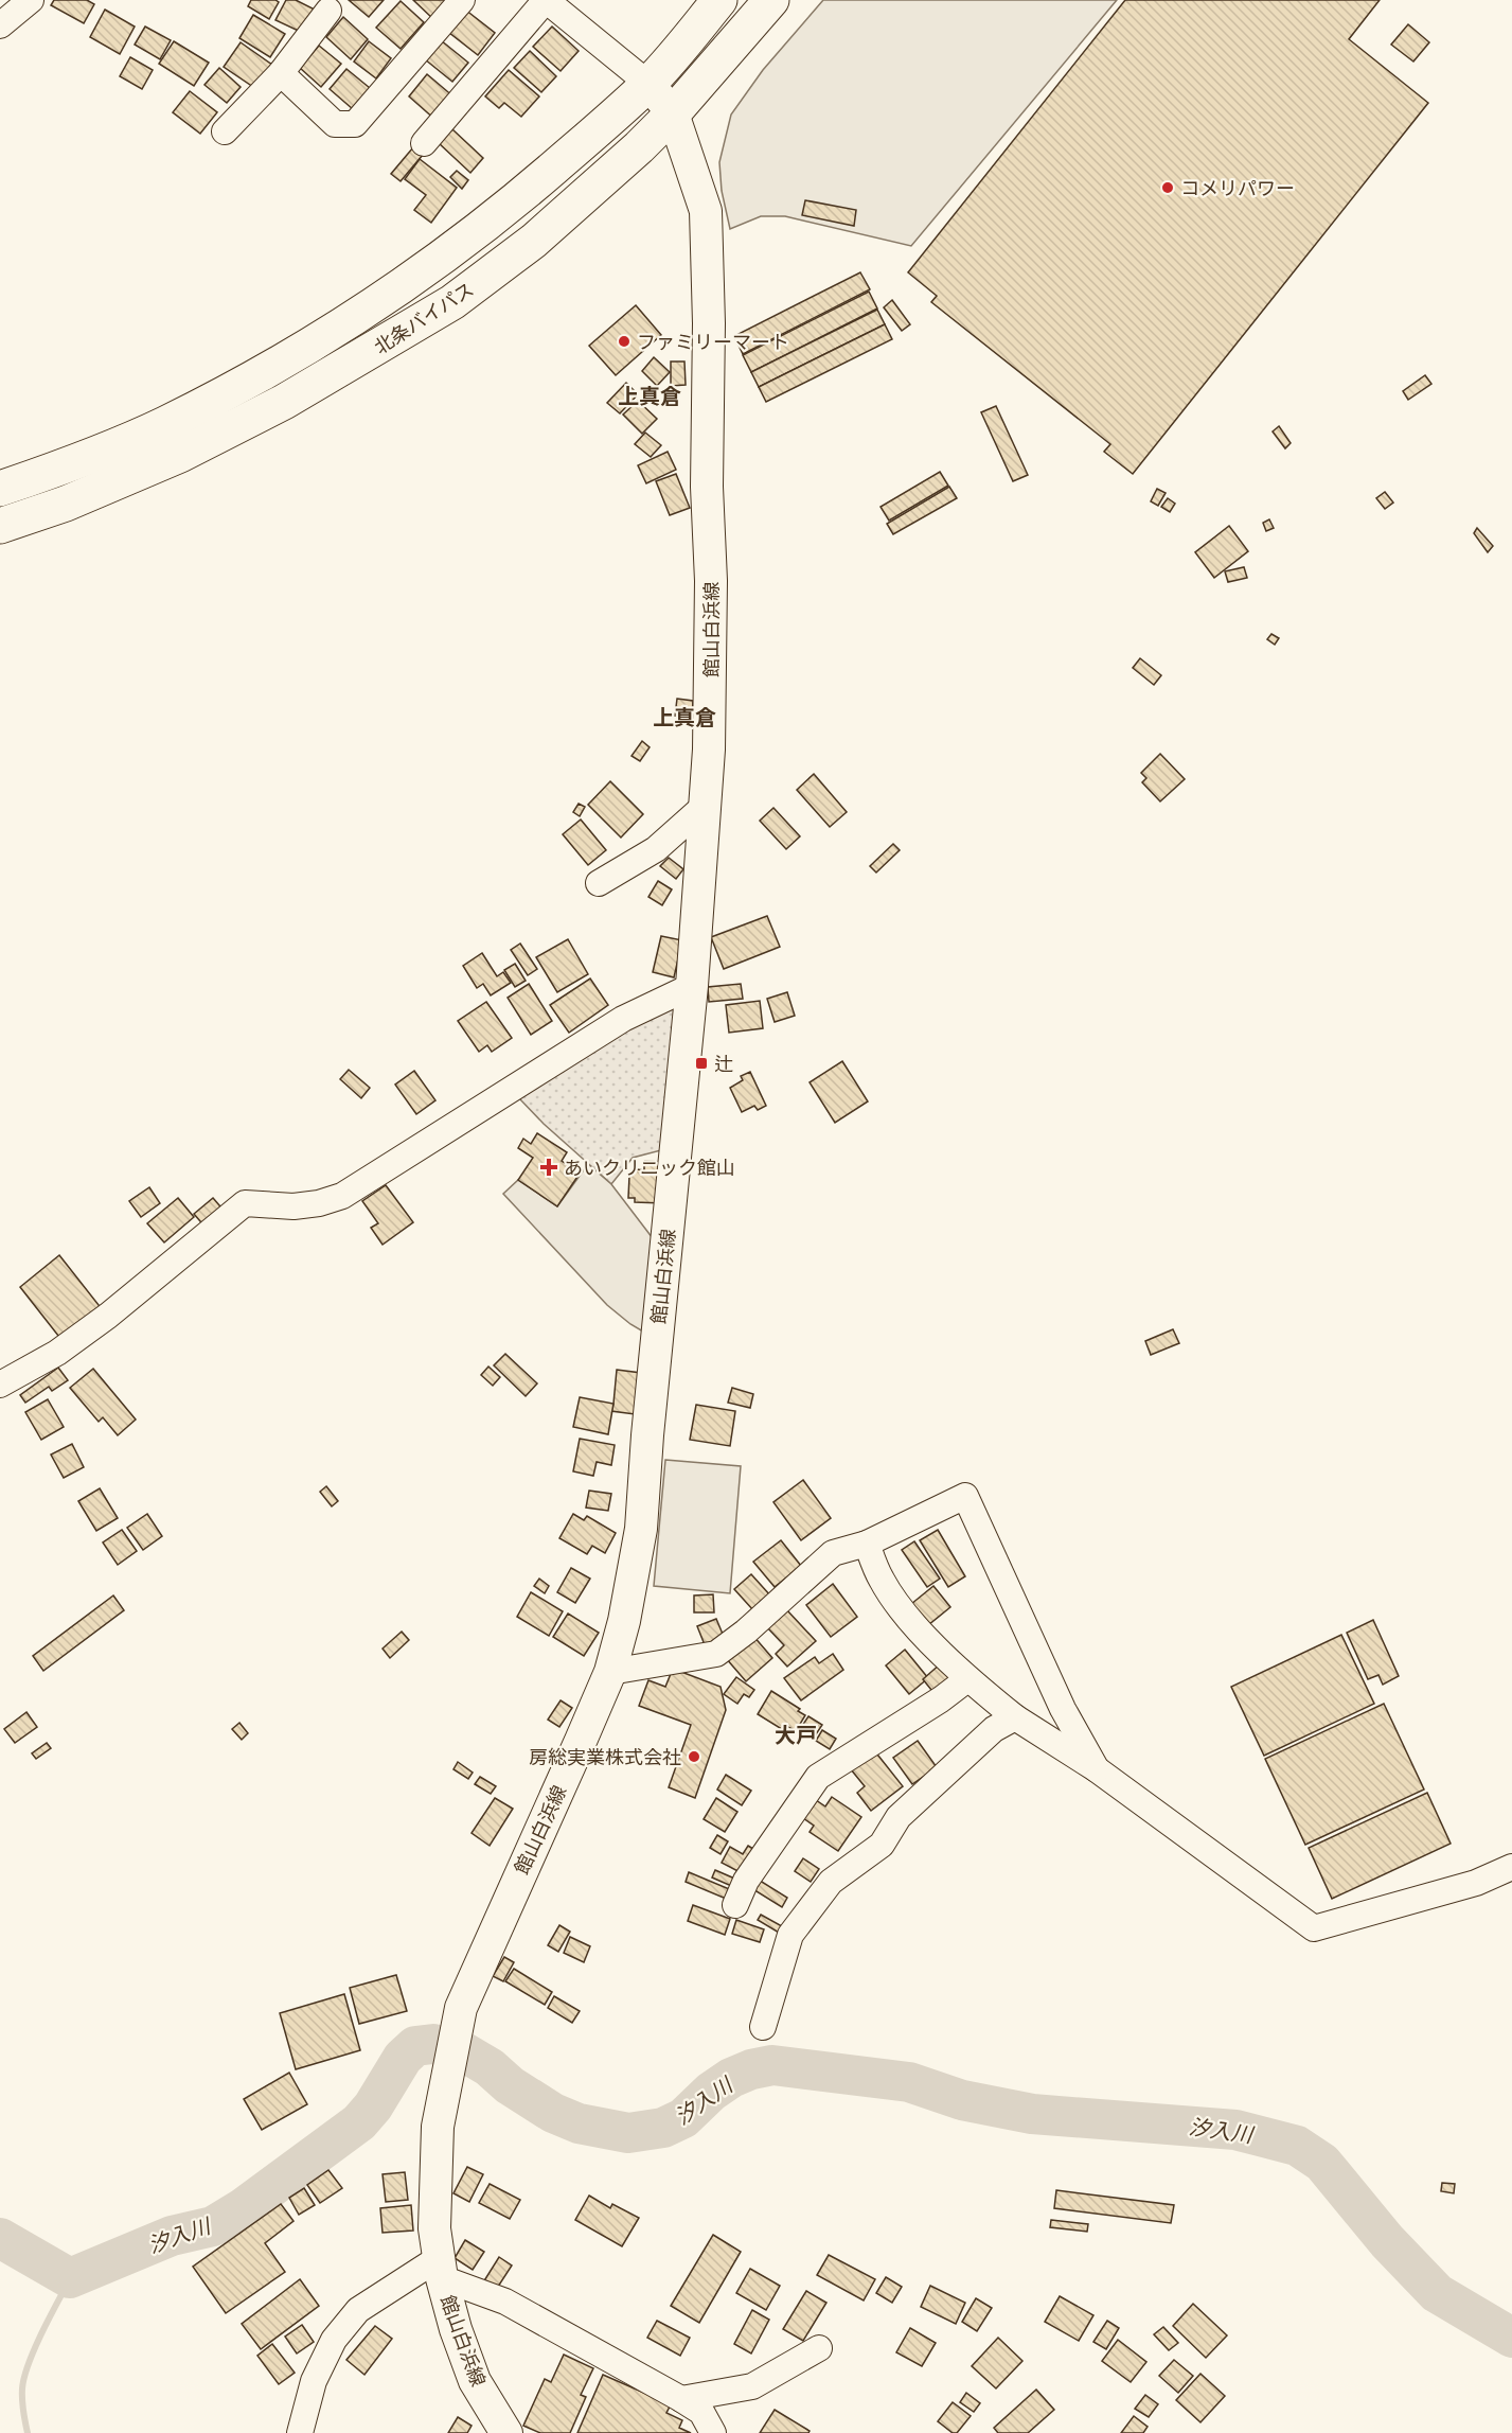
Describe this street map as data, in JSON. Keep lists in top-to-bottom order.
{
  "streets": {
    "highway": ["北条バイパス"],
    "main road": ["館山白浜線"]
  },
  "crossings": [
    ["北条バイパス", "館山白浜線"]
  ],
  "districts": ["上真倉", "上真倉", "大戸"],
  "water": ["汐入川"],
  "places": {
    "other": ["コメリパワー", "ファミリーマート", "房総実業株式会社"],
    "transit": ["辻"],
    "health": ["あいクリニック館山"]
  }
}
